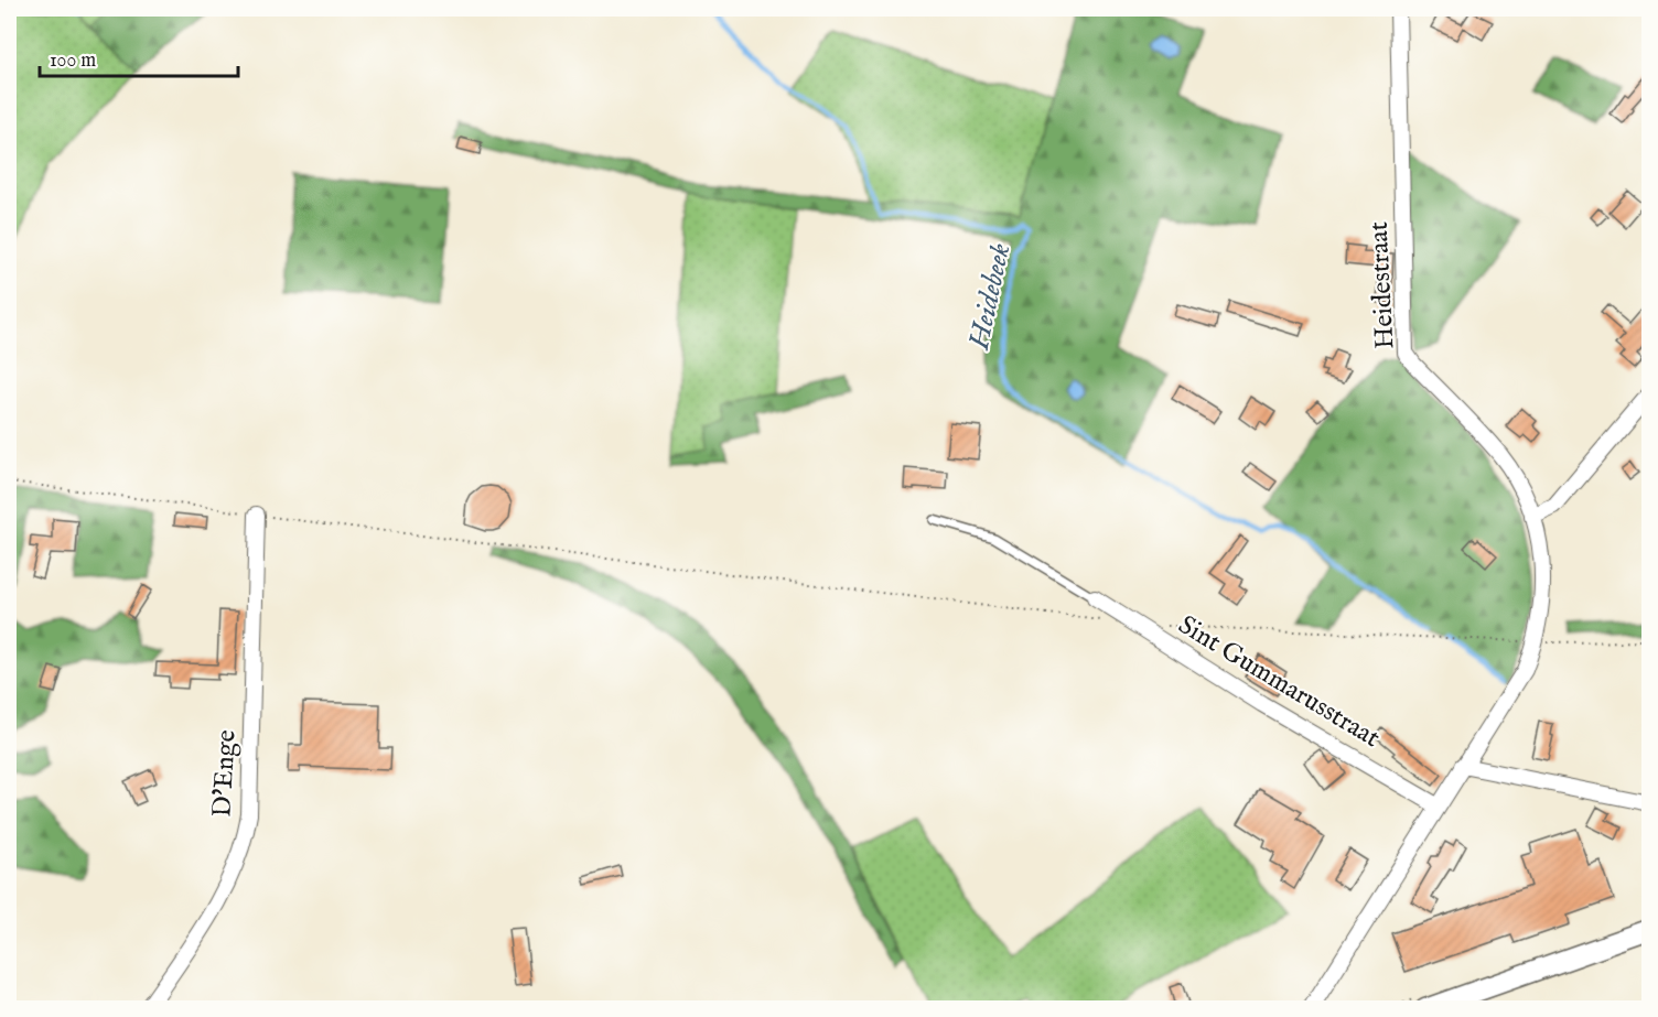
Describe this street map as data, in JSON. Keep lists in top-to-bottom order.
{
  "streets": {
    "street": ["Heidestraat", "Sint Gummarusstraat", "D'Enge"]
  },
  "water": ["Heidebeek"],
  "scale_bar": "100 m"
}
